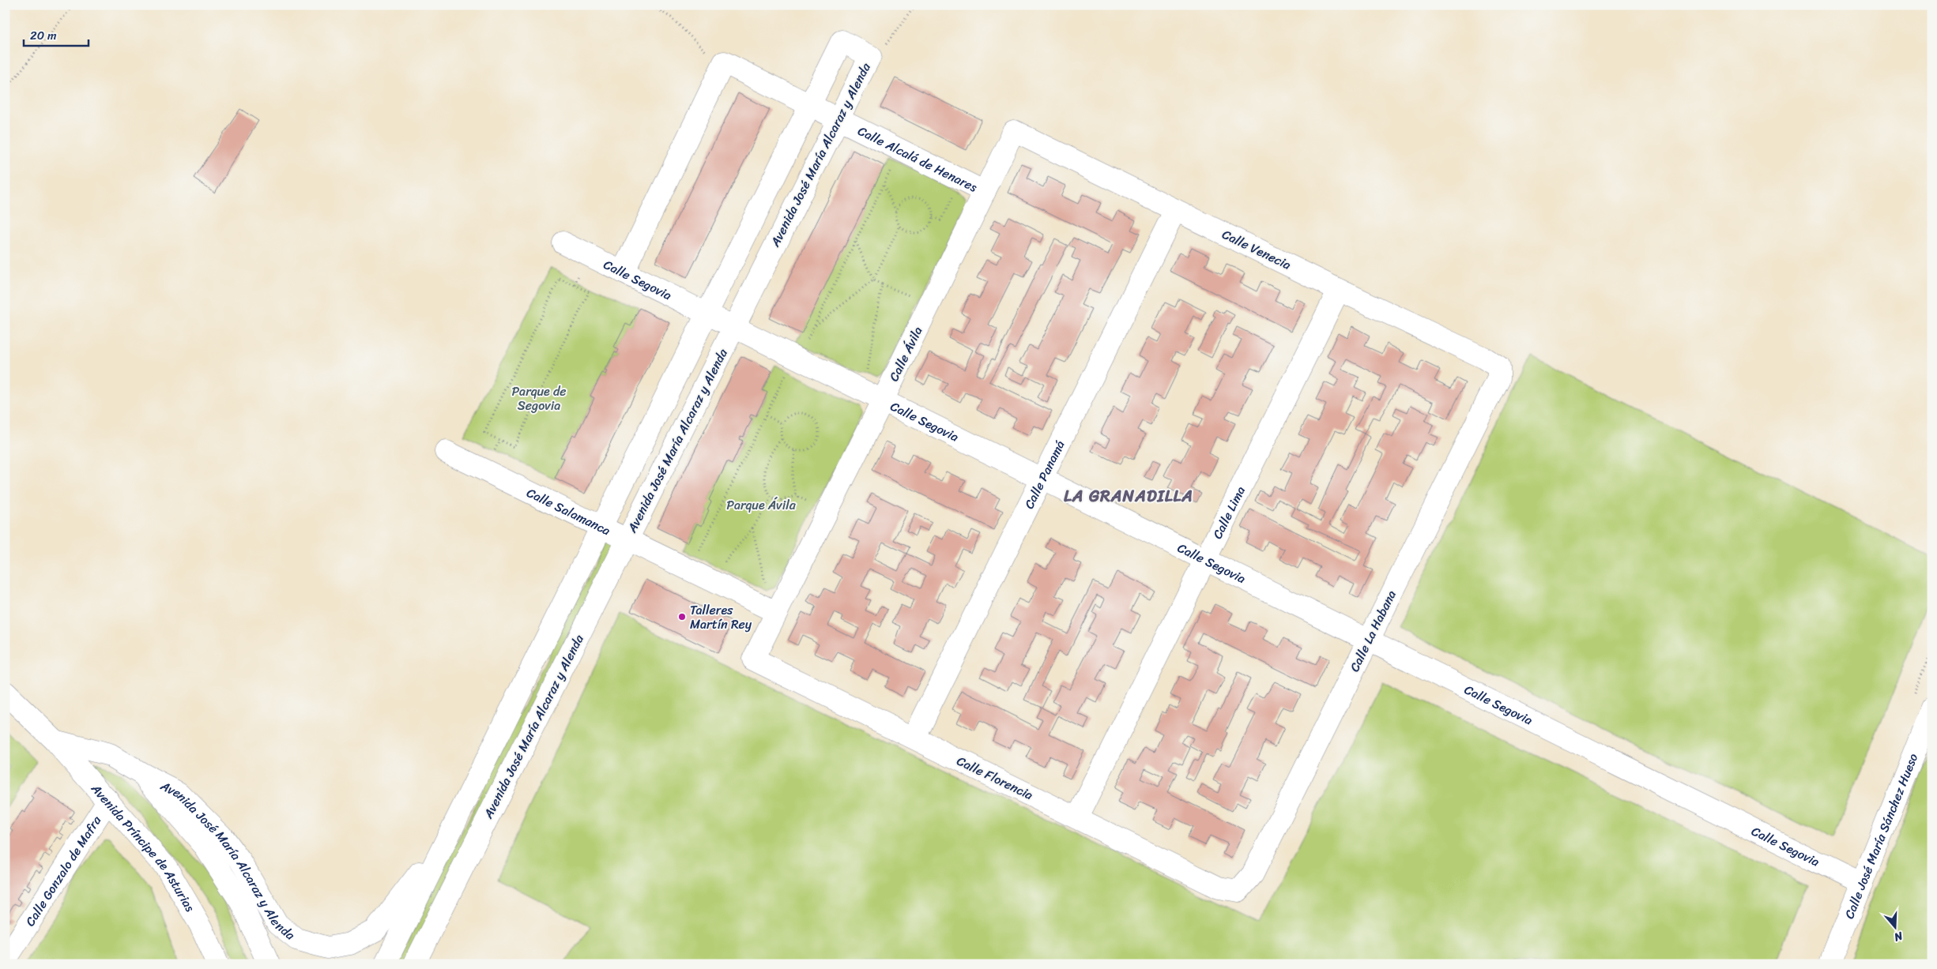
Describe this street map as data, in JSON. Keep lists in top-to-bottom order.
{
  "streets": {
    "street": [
      "Avenida José María Alcaraz y Alenda",
      "Calle Alcalá de Henares",
      "Calle Venecia",
      "Calle Segovia",
      "Calle Ávila",
      "Calle Panamá",
      "Calle Salamanca",
      "Calle Lima",
      "Calle La Habana",
      "Calle Florencia",
      "Calle José María Sánchez Hueso",
      "Avenida Príncipe de Asturias",
      "Calle Gonzalo de Mafra"
    ]
  },
  "crossings": [
    ["Avenida José María Alcaraz y Alenda", "Calle Alcalá de Henares"],
    ["Avenida José María Alcaraz y Alenda", "Calle Segovia"],
    ["Avenida José María Alcaraz y Alenda", "Calle Salamanca"],
    ["Avenida José María Alcaraz y Alenda", "Avenida Príncipe de Asturias"],
    ["Calle Alcalá de Henares", "Calle Ávila"],
    ["Calle Venecia", "Calle Ávila"],
    ["Calle Venecia", "Calle Panamá"],
    ["Calle Venecia", "Calle Lima"],
    ["Calle Venecia", "Calle La Habana"],
    ["Calle Segovia", "Calle Ávila"],
    ["Calle Segovia", "Calle Panamá"],
    ["Calle Segovia", "Calle Lima"],
    ["Calle Segovia", "Calle La Habana"],
    ["Calle Segovia", "Calle José María Sánchez Hueso"],
    ["Calle Ávila", "Calle Salamanca"],
    ["Calle Ávila", "Calle Florencia"],
    ["Calle Panamá", "Calle Florencia"],
    ["Calle Lima", "Calle Florencia"],
    ["Calle La Habana", "Calle Florencia"],
    ["Avenida Príncipe de Asturias", "Calle Gonzalo de Mafra"]
  ],
  "districts": ["LA GRANADILLA"],
  "parks": ["Parque de Segovia", "Parque Ávila"],
  "places": ["Talleres Martín Rey"],
  "scale_bar": "20 m",
  "north": "bottom"
}
